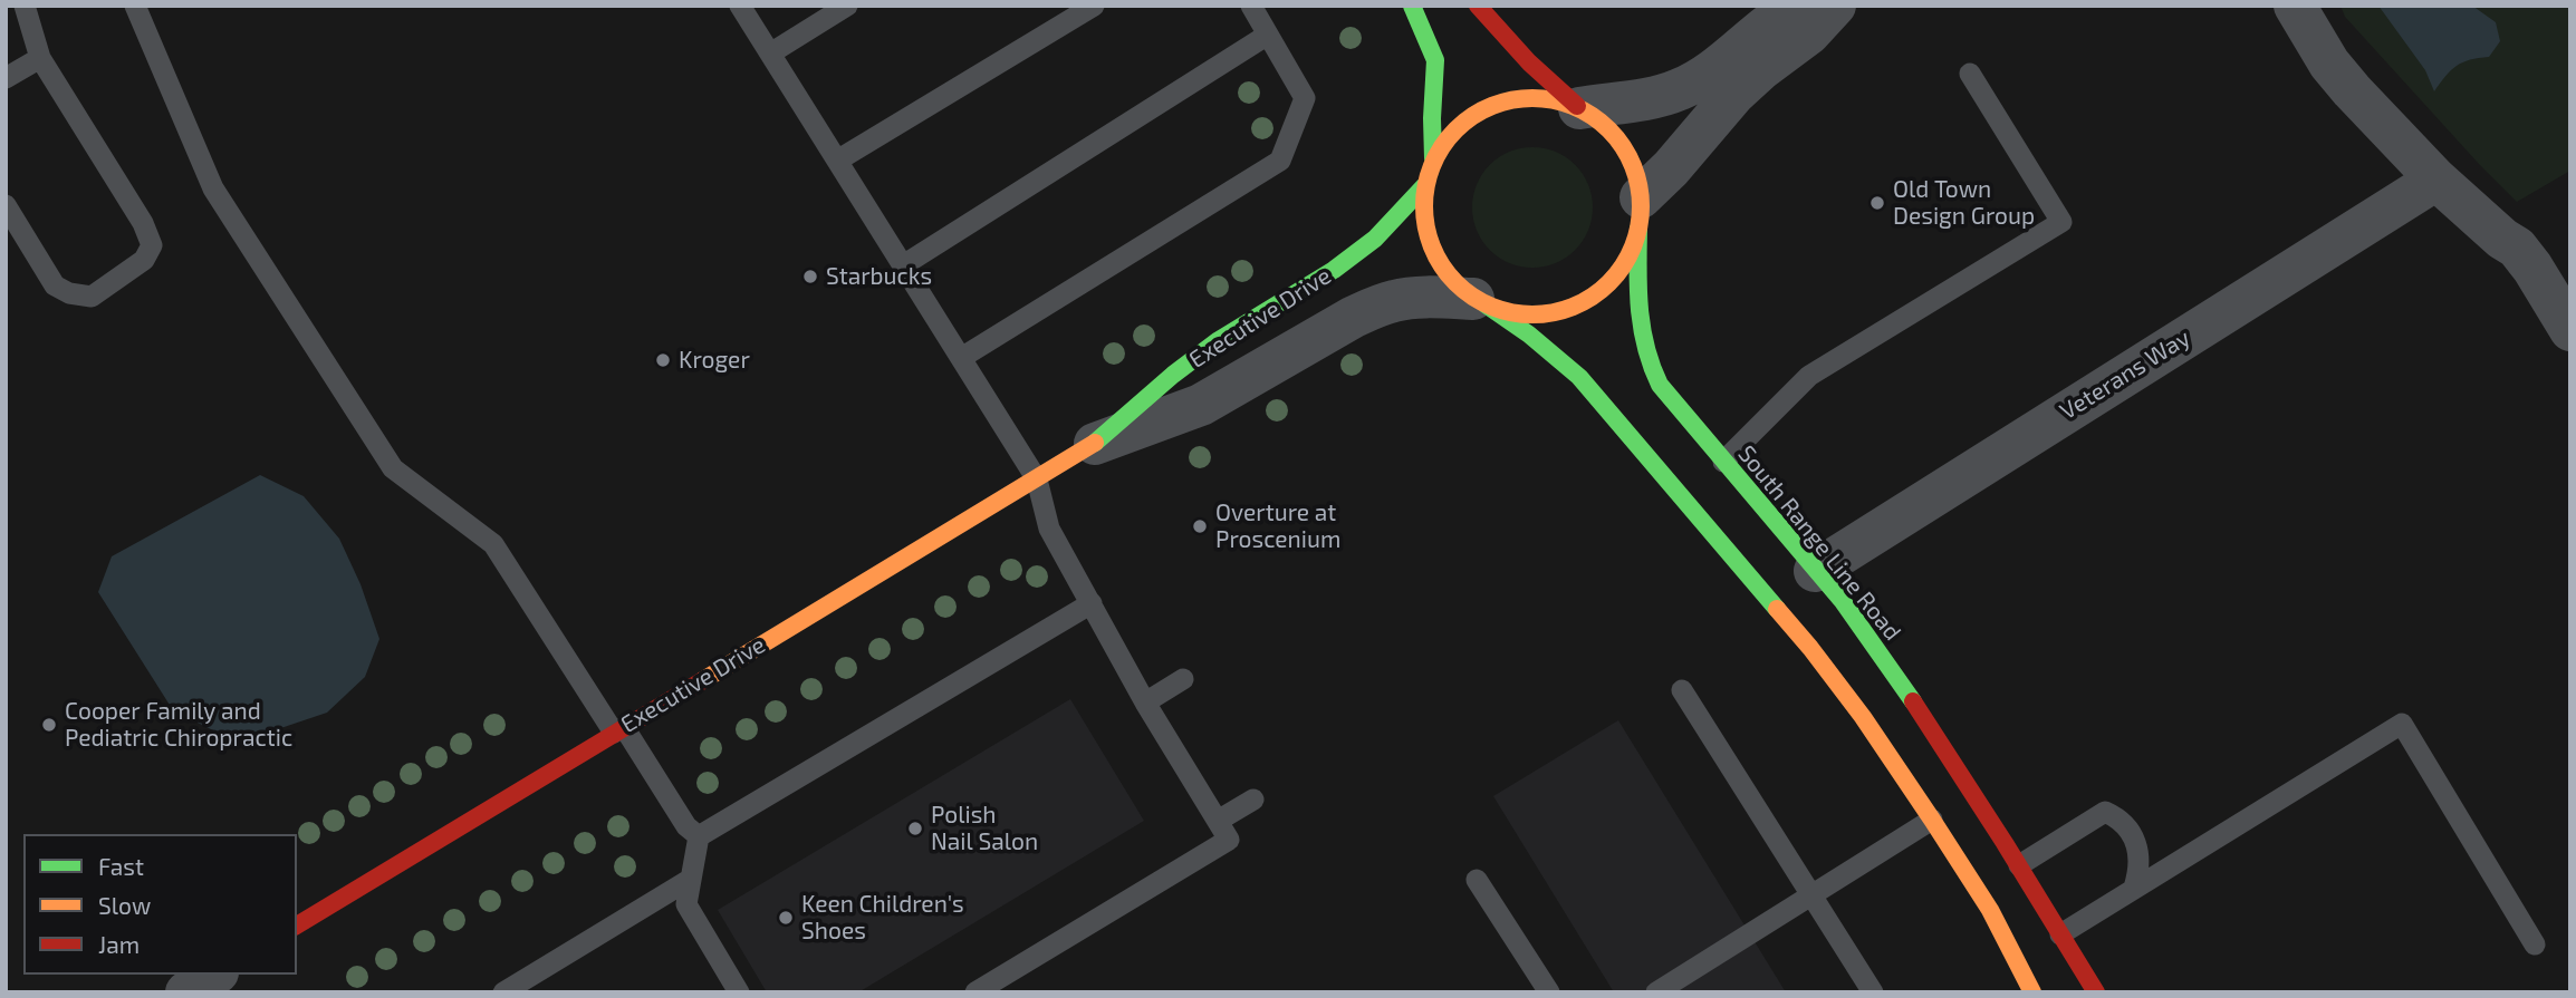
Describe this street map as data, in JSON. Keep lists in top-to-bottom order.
{
  "streets": {
    "main road": ["Executive Drive", "South Range Line Road"],
    "street": ["Veterans Way"]
  },
  "crossings": [
    ["Executive Drive", "South Range Line Road"],
    ["Veterans Way", "South Range Line Road"]
  ],
  "places": [
    "Old Town Design Group",
    "Starbucks",
    "Kroger",
    "Overture at Proscenium",
    "Cooper Family and Pediatric Chiropractic",
    "Polish Nail Salon",
    "Keen Children's Shoes"
  ],
  "legend": ["Fast", "Slow", "Jam"]
}
